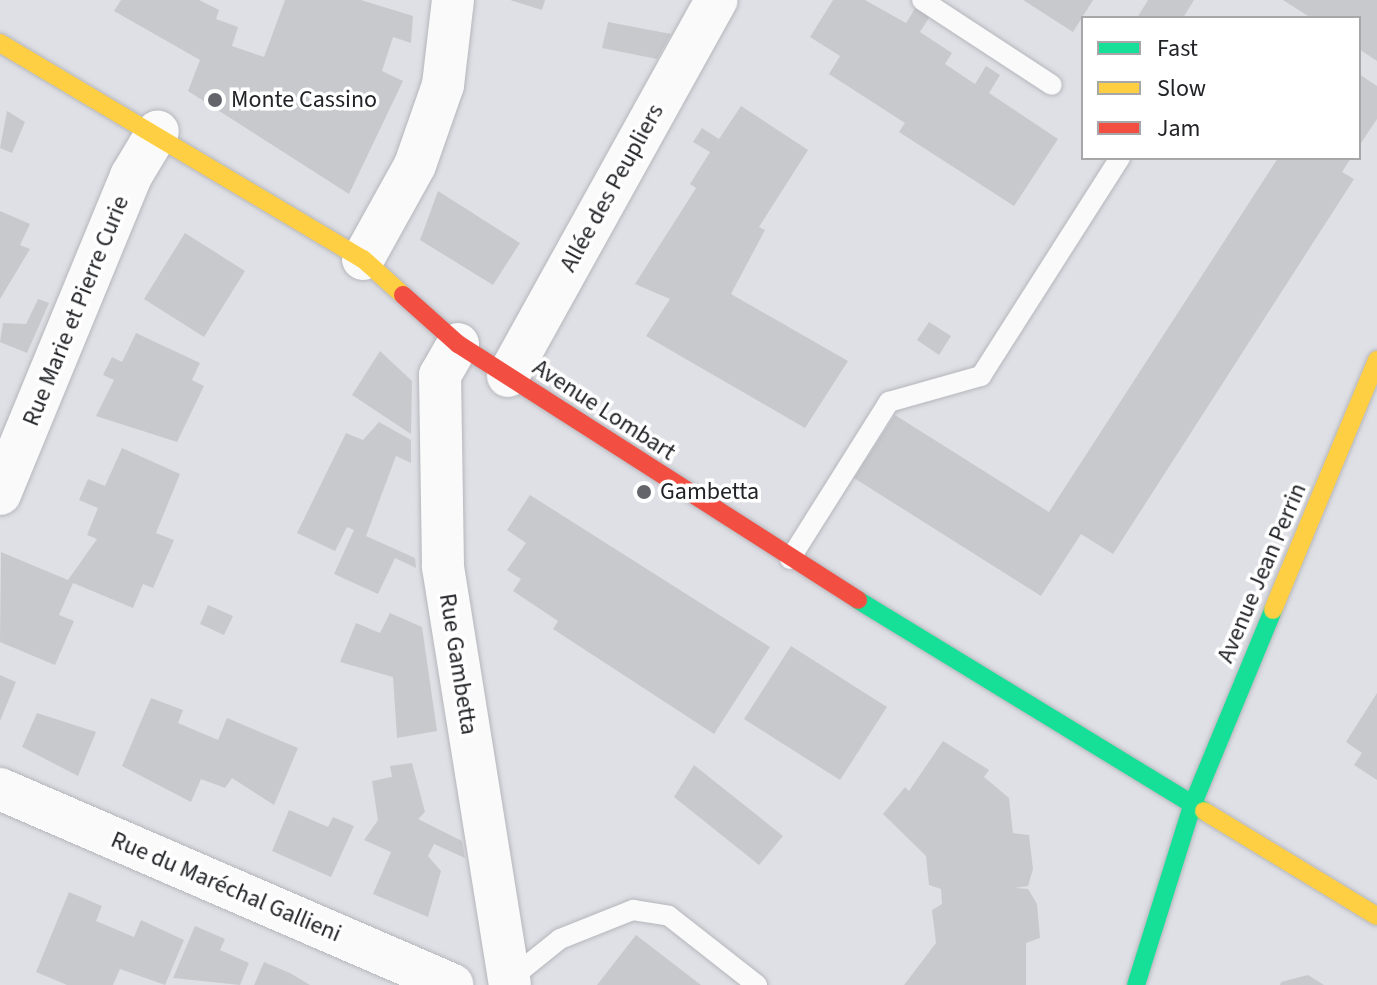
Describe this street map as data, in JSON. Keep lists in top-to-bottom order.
{
  "streets": {
    "main road": ["Avenue Lombart", "Avenue Jean Perrin"],
    "street": [
      "Allée des Peupliers",
      "Rue Marie et Pierre Curie",
      "Rue Gambetta",
      "Rue du Maréchal Gallieni"
    ]
  },
  "crossings": [
    ["Allée des Peupliers", "Avenue Lombart"],
    ["Rue Marie et Pierre Curie", "Avenue Lombart"],
    ["Avenue Lombart", "Avenue Jean Perrin"],
    ["Avenue Lombart", "Rue Gambetta"]
  ],
  "places": ["Monte Cassino", "Gambetta"],
  "legend": ["Fast", "Slow", "Jam"]
}
